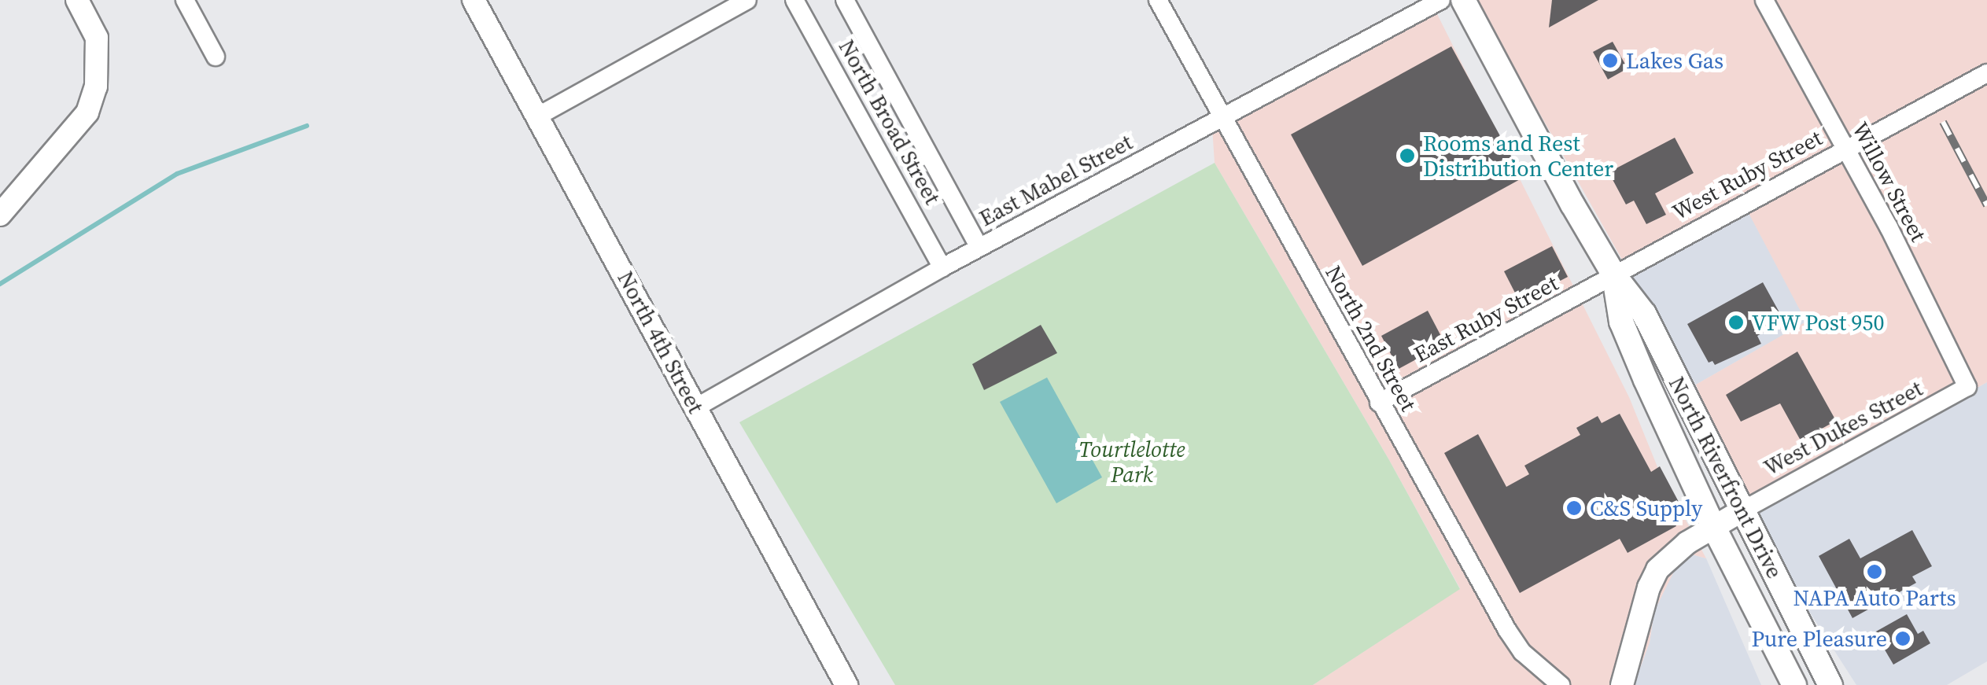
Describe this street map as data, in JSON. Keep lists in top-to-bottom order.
{
  "streets": {
    "main road": ["North Riverfront Drive"],
    "street": [
      "North Broad Street",
      "West Ruby Street",
      "East Mabel Street",
      "Willow Street",
      "East Ruby Street",
      "North 2nd Street",
      "North 4th Street",
      "West Dukes Street"
    ]
  },
  "crossings": [
    ["North Broad Street", "East Mabel Street"],
    ["West Ruby Street", "Willow Street"],
    ["West Ruby Street", "East Ruby Street"],
    ["West Ruby Street", "North Riverfront Drive"],
    ["East Mabel Street", "North 2nd Street"],
    ["East Mabel Street", "North 4th Street"],
    ["Willow Street", "West Dukes Street"],
    ["East Ruby Street", "North 2nd Street"],
    ["East Ruby Street", "North Riverfront Drive"],
    ["West Dukes Street", "North Riverfront Drive"]
  ],
  "parks": ["Tourtlelotte Park"],
  "places": [
    "Lakes Gas",
    "Rooms and Rest Distribution Center",
    "VFW Post 950",
    "C&S Supply",
    "NAPA Auto Parts",
    "Pure Pleasure"
  ]
}
